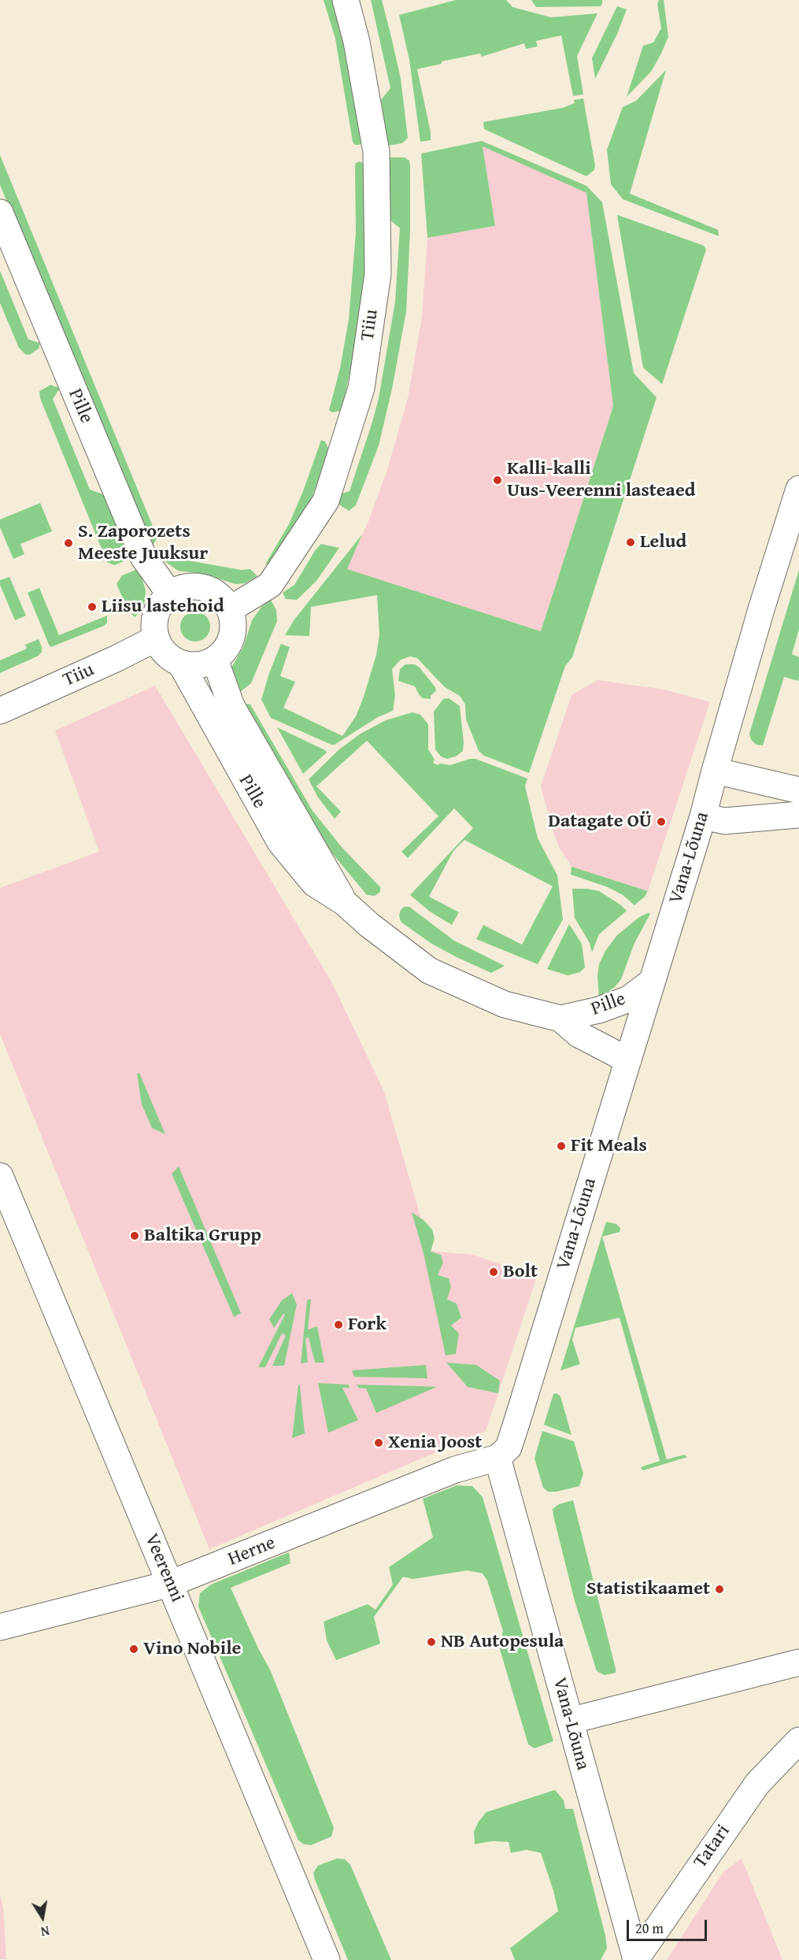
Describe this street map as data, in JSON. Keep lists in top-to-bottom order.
{
  "streets": {
    "street": [
      "Tiiu",
      "Pille",
      "Vana-Lõuna",
      "Herne",
      "Veerenni",
      "Tatari"
    ]
  },
  "crossings": [
    ["Tiiu", "Pille"],
    ["Pille", "Vana-Lõuna"],
    ["Vana-Lõuna", "Herne"],
    ["Vana-Lõuna", "Tatari"],
    ["Herne", "Veerenni"]
  ],
  "places": [
    "Kalli-kalli Uus-Veerenni lasteaed",
    "Lelud",
    "S. Zaporozets Meeste Juuksur",
    "Liisu lastehoid",
    "Datagate OÜ",
    "Fit Meals",
    "Baltika Grupp",
    "Bolt",
    "Fork",
    "Xenia Joost",
    "Statistikaamet",
    "NB Autopesula",
    "Vino Nobile"
  ],
  "scale_bar": "20 m",
  "north": "bottom"
}
